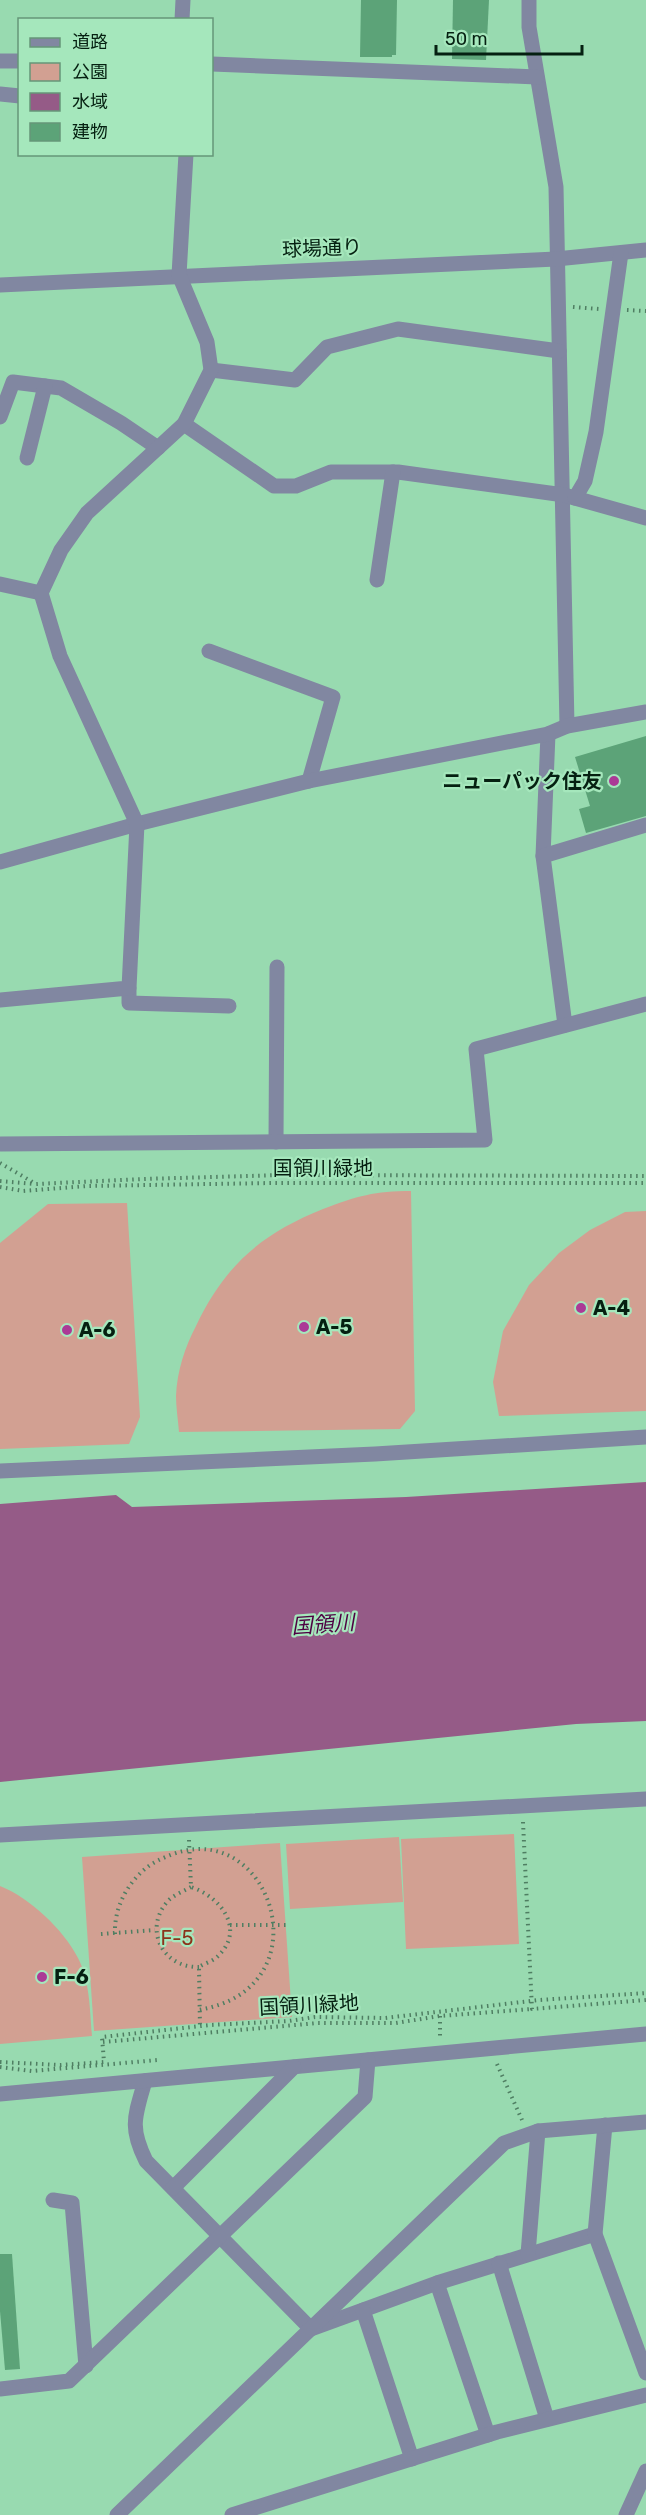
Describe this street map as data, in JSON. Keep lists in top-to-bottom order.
{
  "streets": {
    "street": ["球場通り"],
    "path": ["国領川緑地"]
  },
  "water": ["国領川"],
  "parks": ["F-5"],
  "places": [
    "ニューパック住友",
    "A-4",
    "A-5",
    "A-6",
    "F-6"
  ],
  "legend": [
    "道路",
    "公園",
    "水域",
    "建物"
  ],
  "scale_bar": "50 m"
}
